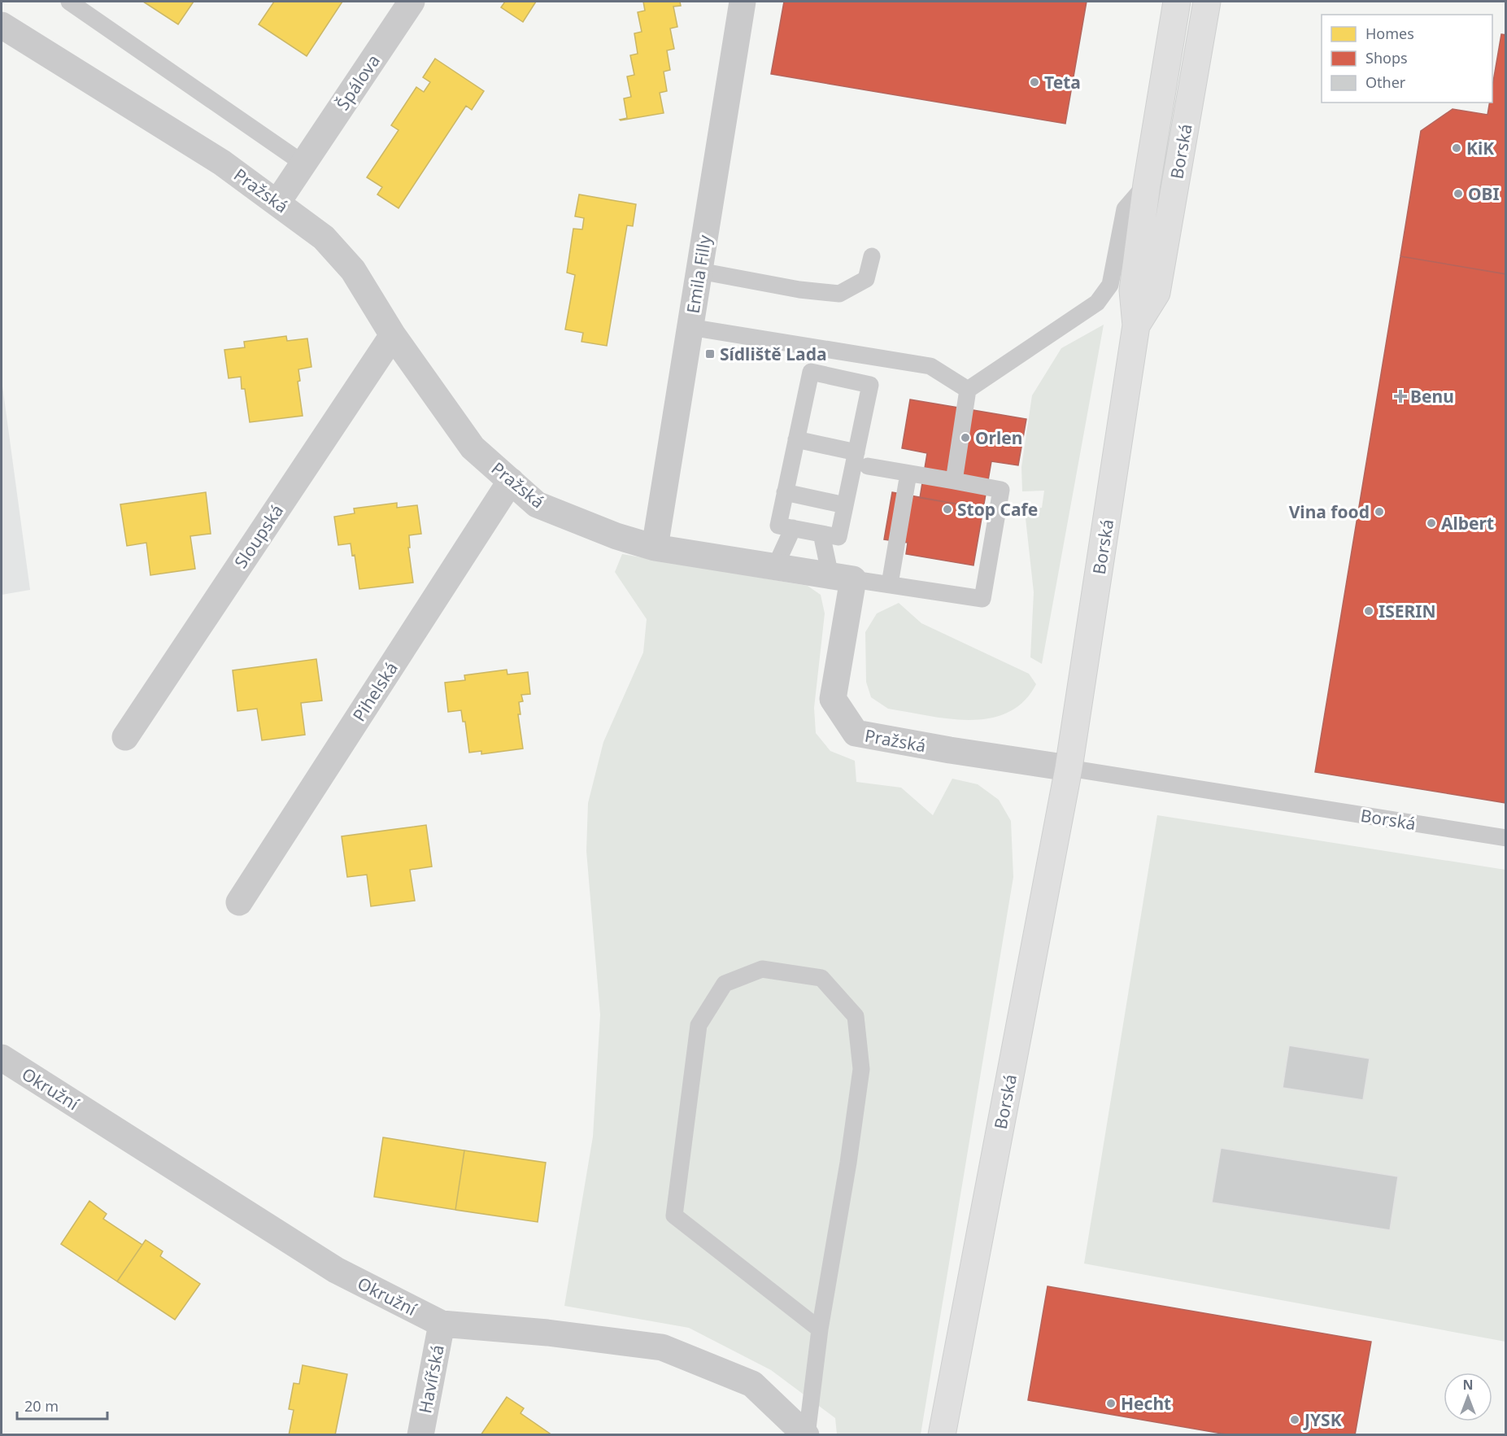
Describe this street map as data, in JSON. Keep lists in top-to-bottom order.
{
  "streets": {
    "main road": ["Borská"],
    "street": [
      "Špálova",
      "Pražská",
      "Emila Filly",
      "Sloupská",
      "Pihelská",
      "Okružní",
      "Havířská"
    ]
  },
  "crossings": [
    ["Špálova", "Pražská"],
    ["Borská", "Pražská"],
    ["Pražská", "Emila Filly"],
    ["Pražská", "Sloupská"],
    ["Pražská", "Pihelská"],
    ["Okružní", "Havířská"]
  ],
  "places": {
    "other": [
      "Teta",
      "KiK",
      "OBI",
      "Orlen",
      "Stop Cafe",
      "Vina food",
      "Albert",
      "ISERIN",
      "Hecht",
      "JYSK"
    ],
    "transit": ["Sídliště Lada"],
    "health": ["Benu"]
  },
  "legend": ["Homes", "Shops", "Other"],
  "scale_bar": "20 m",
  "north": "top"
}
